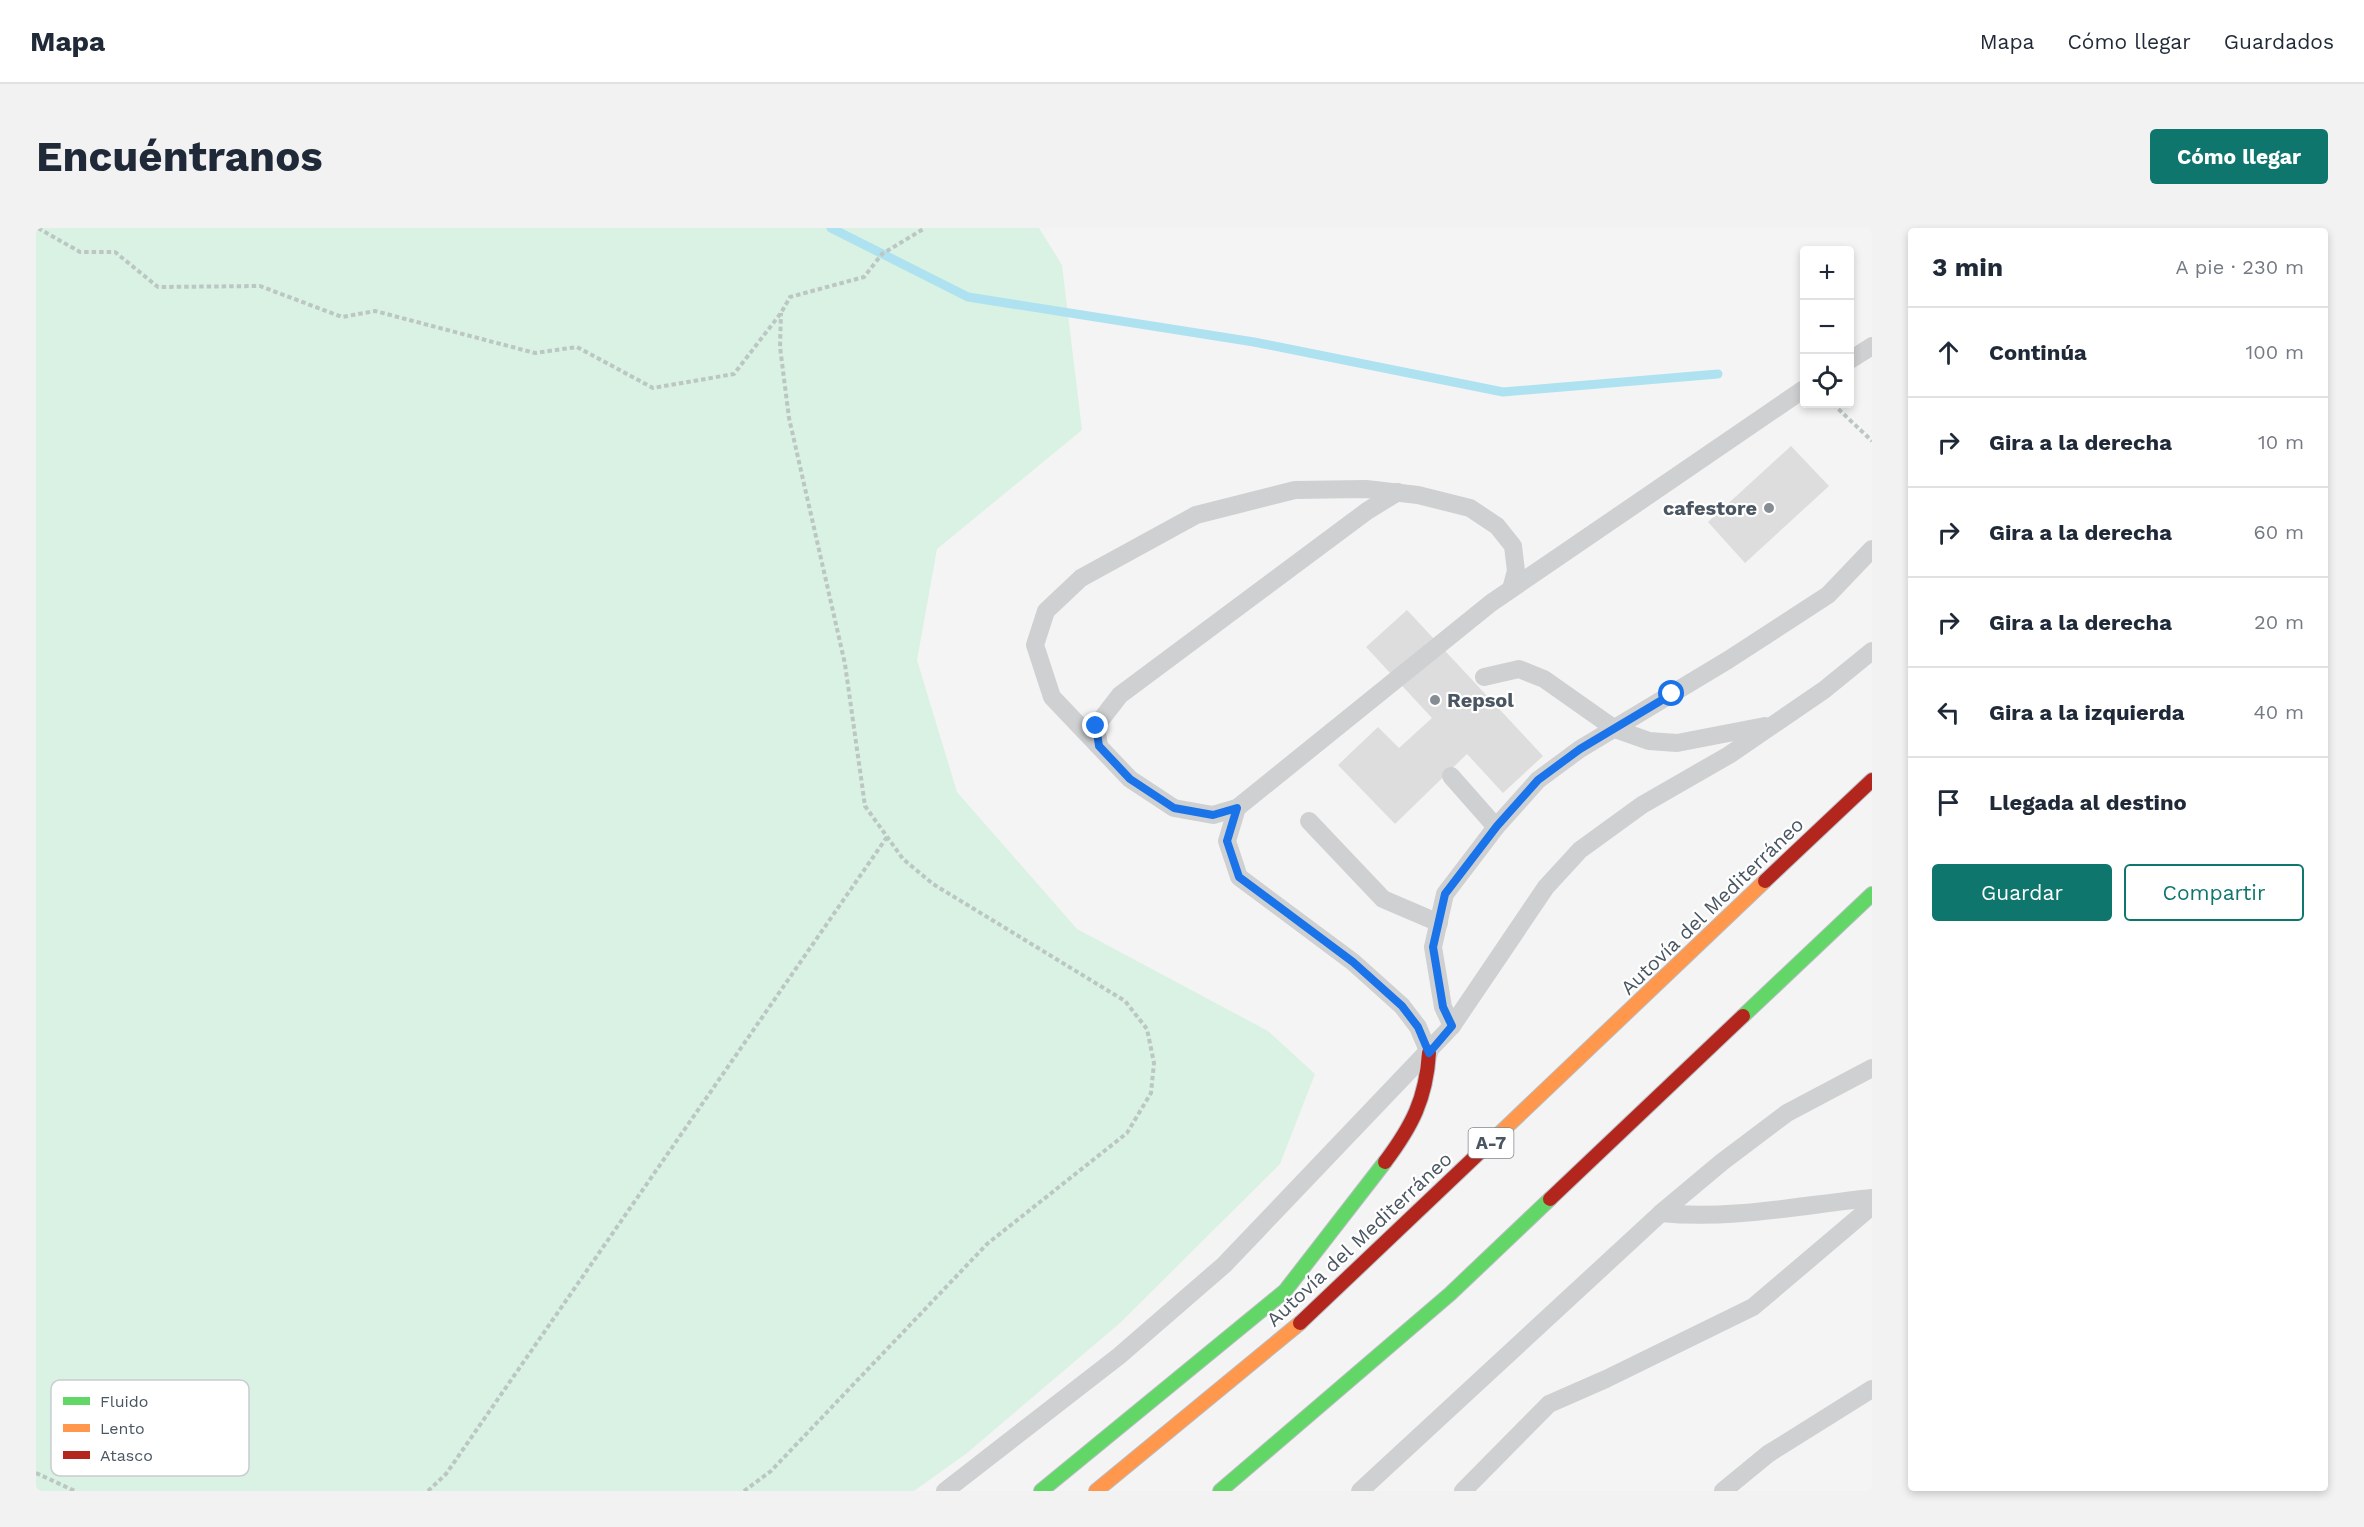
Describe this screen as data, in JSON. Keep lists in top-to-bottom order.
{
  "streets": {
    "highway": ["Autovía del Mediterráneo", "A-7"]
  },
  "places": ["cafestore", "Repsol"],
  "legend": ["Fluido", "Lento", "Atasco"],
  "page": {
    "header": "Mapa",
    "nav": ["Mapa", "Cómo llegar", "Guardados"],
    "buttons": [
      "Cómo llegar",
      ["Guardar", "Compartir"]
    ],
    "title": "Encuéntranos",
    "heading": ["3 min", "A pie · 230 m"],
    "map_buttons": ["+", "−"],
    "list": [
      ["Continúa", "100 m"],
      ["Gira a la derecha", "10 m"],
      ["Gira a la derecha", "60 m"],
      ["Gira a la derecha", "20 m"],
      ["Gira a la izquierda", "40 m"],
      "Llegada al destino"
    ]
  }
}
